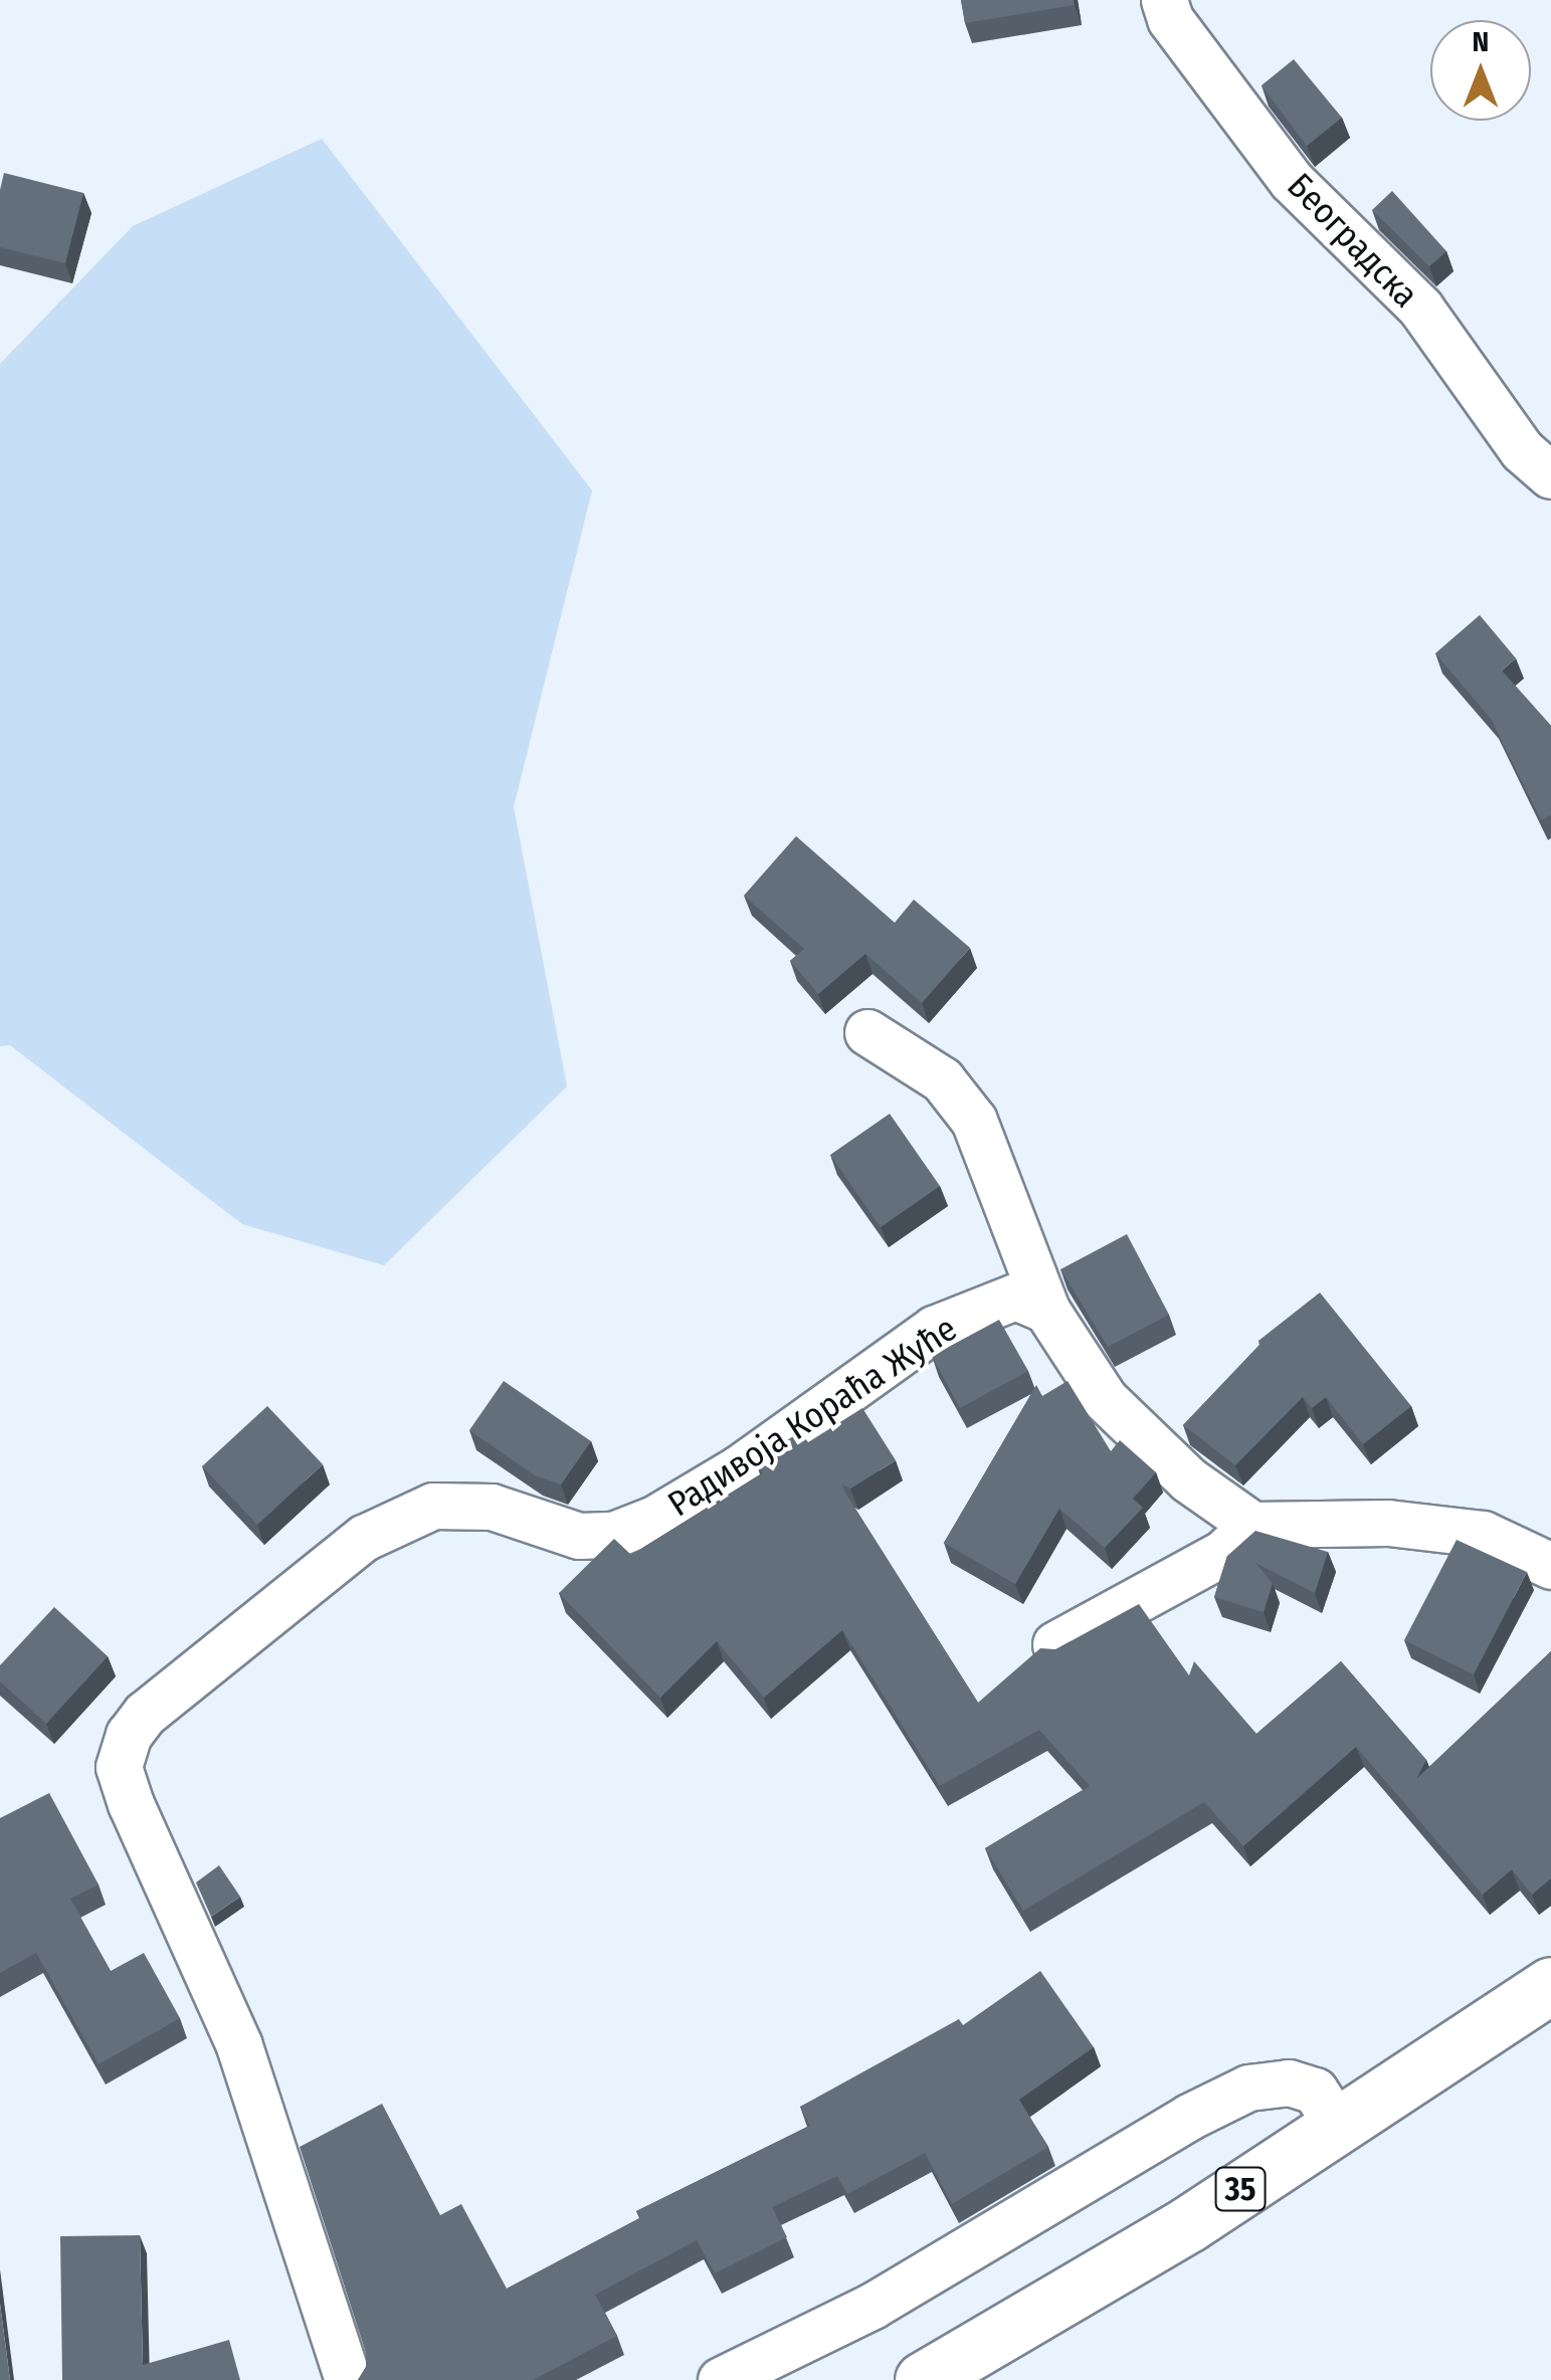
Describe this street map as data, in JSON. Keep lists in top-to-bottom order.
{
  "streets": {
    "main road": ["35"],
    "street": ["Београдска", "Радивоја Кораћа Жуће"]
  },
  "north": "top"
}
